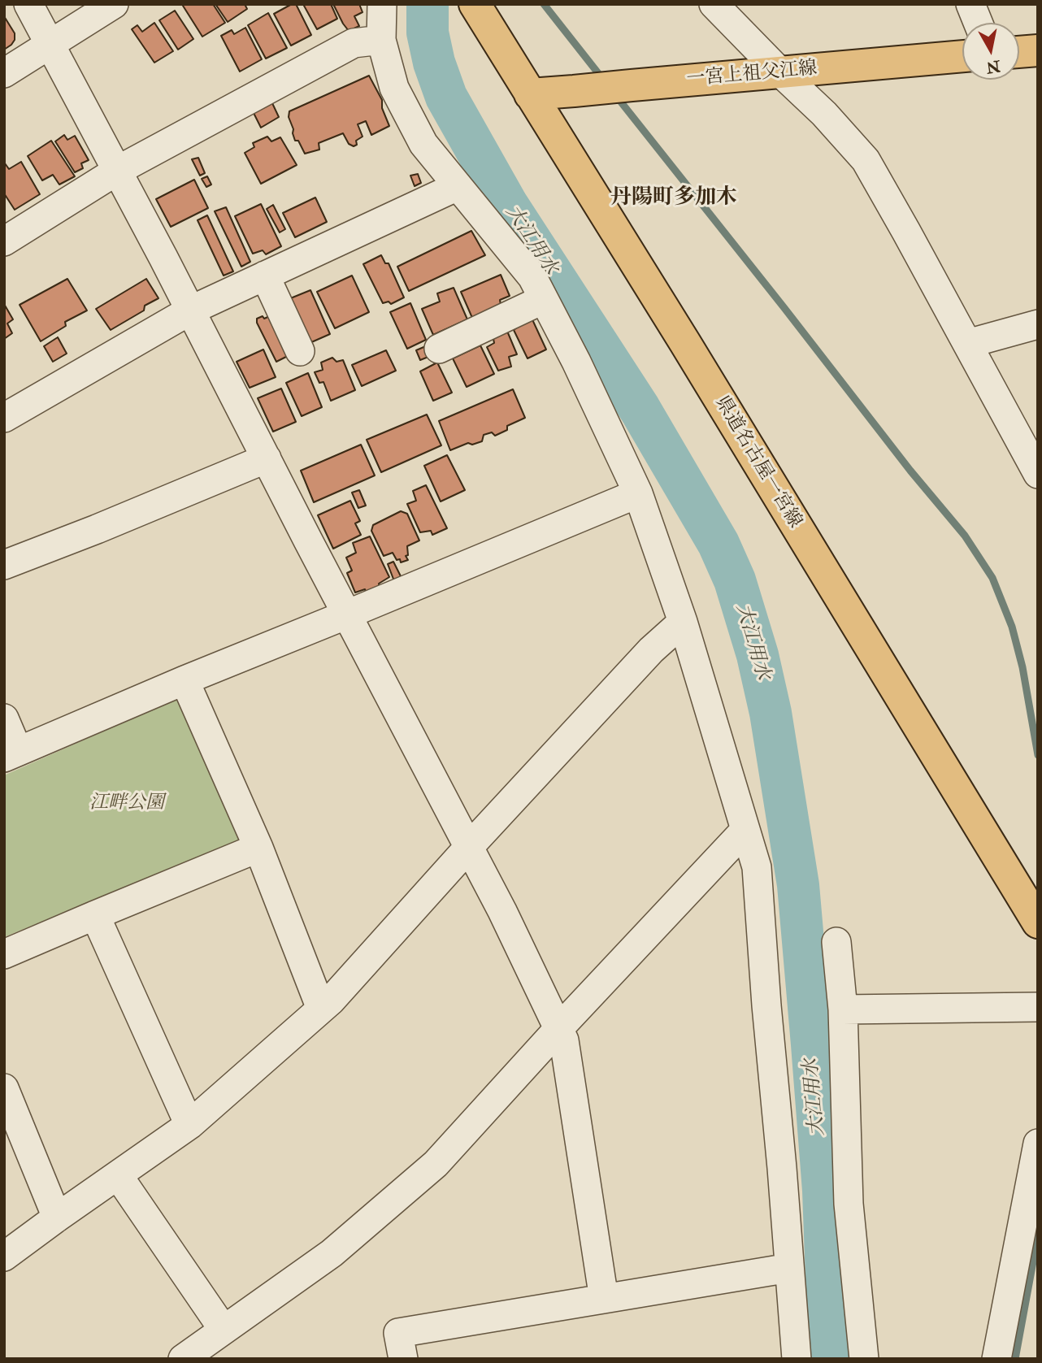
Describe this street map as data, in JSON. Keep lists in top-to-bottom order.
{
  "streets": {
    "main road": ["一宮上祖父江線", "県道名古屋一宮線"]
  },
  "crossings": [
    ["一宮上祖父江線", "県道名古屋一宮線"]
  ],
  "districts": ["丹陽町多加木"],
  "water": ["大江用水"],
  "parks": ["江畔公園"],
  "north": "bottom"
}
